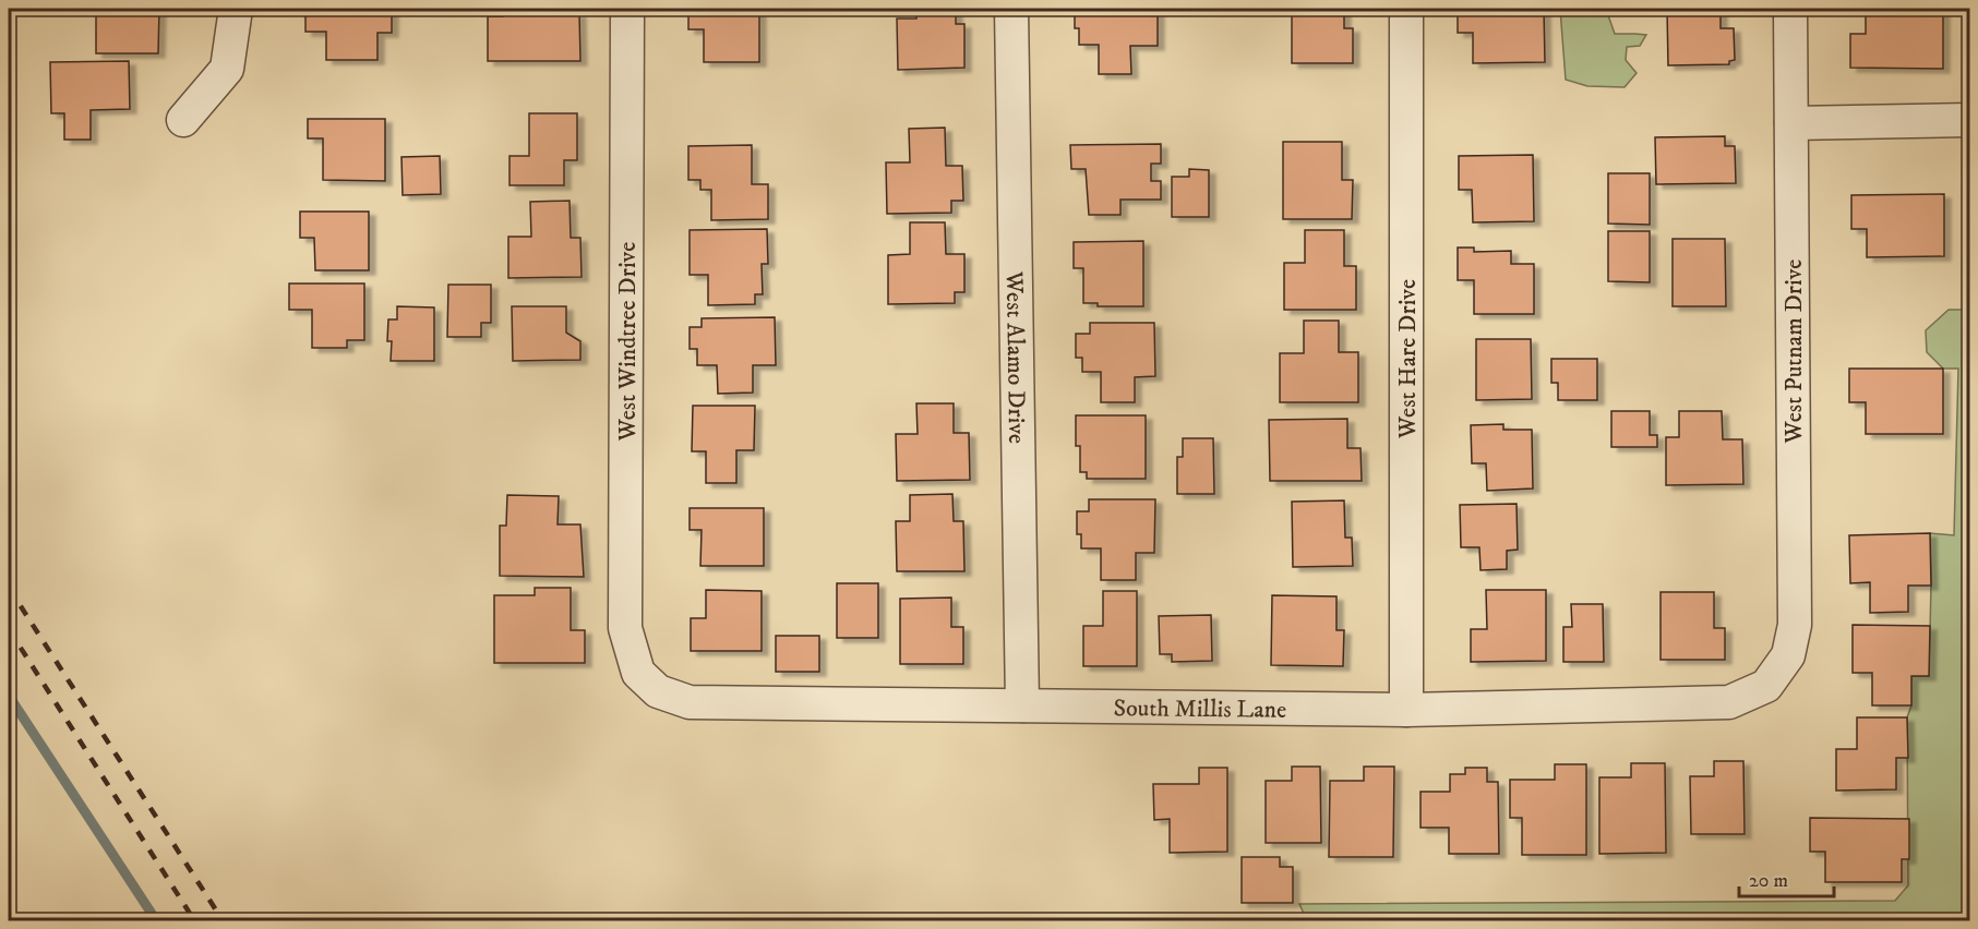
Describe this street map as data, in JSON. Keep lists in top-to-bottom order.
{
  "streets": {
    "street": [
      "West Windtree Drive",
      "West Putnam Drive",
      "West Alamo Drive",
      "West Hare Drive",
      "South Millis Lane"
    ]
  },
  "crossings": [
    ["West Windtree Drive", "South Millis Lane"],
    ["West Putnam Drive", "South Millis Lane"],
    ["West Alamo Drive", "South Millis Lane"],
    ["West Hare Drive", "South Millis Lane"]
  ],
  "scale_bar": "20 m"
}
